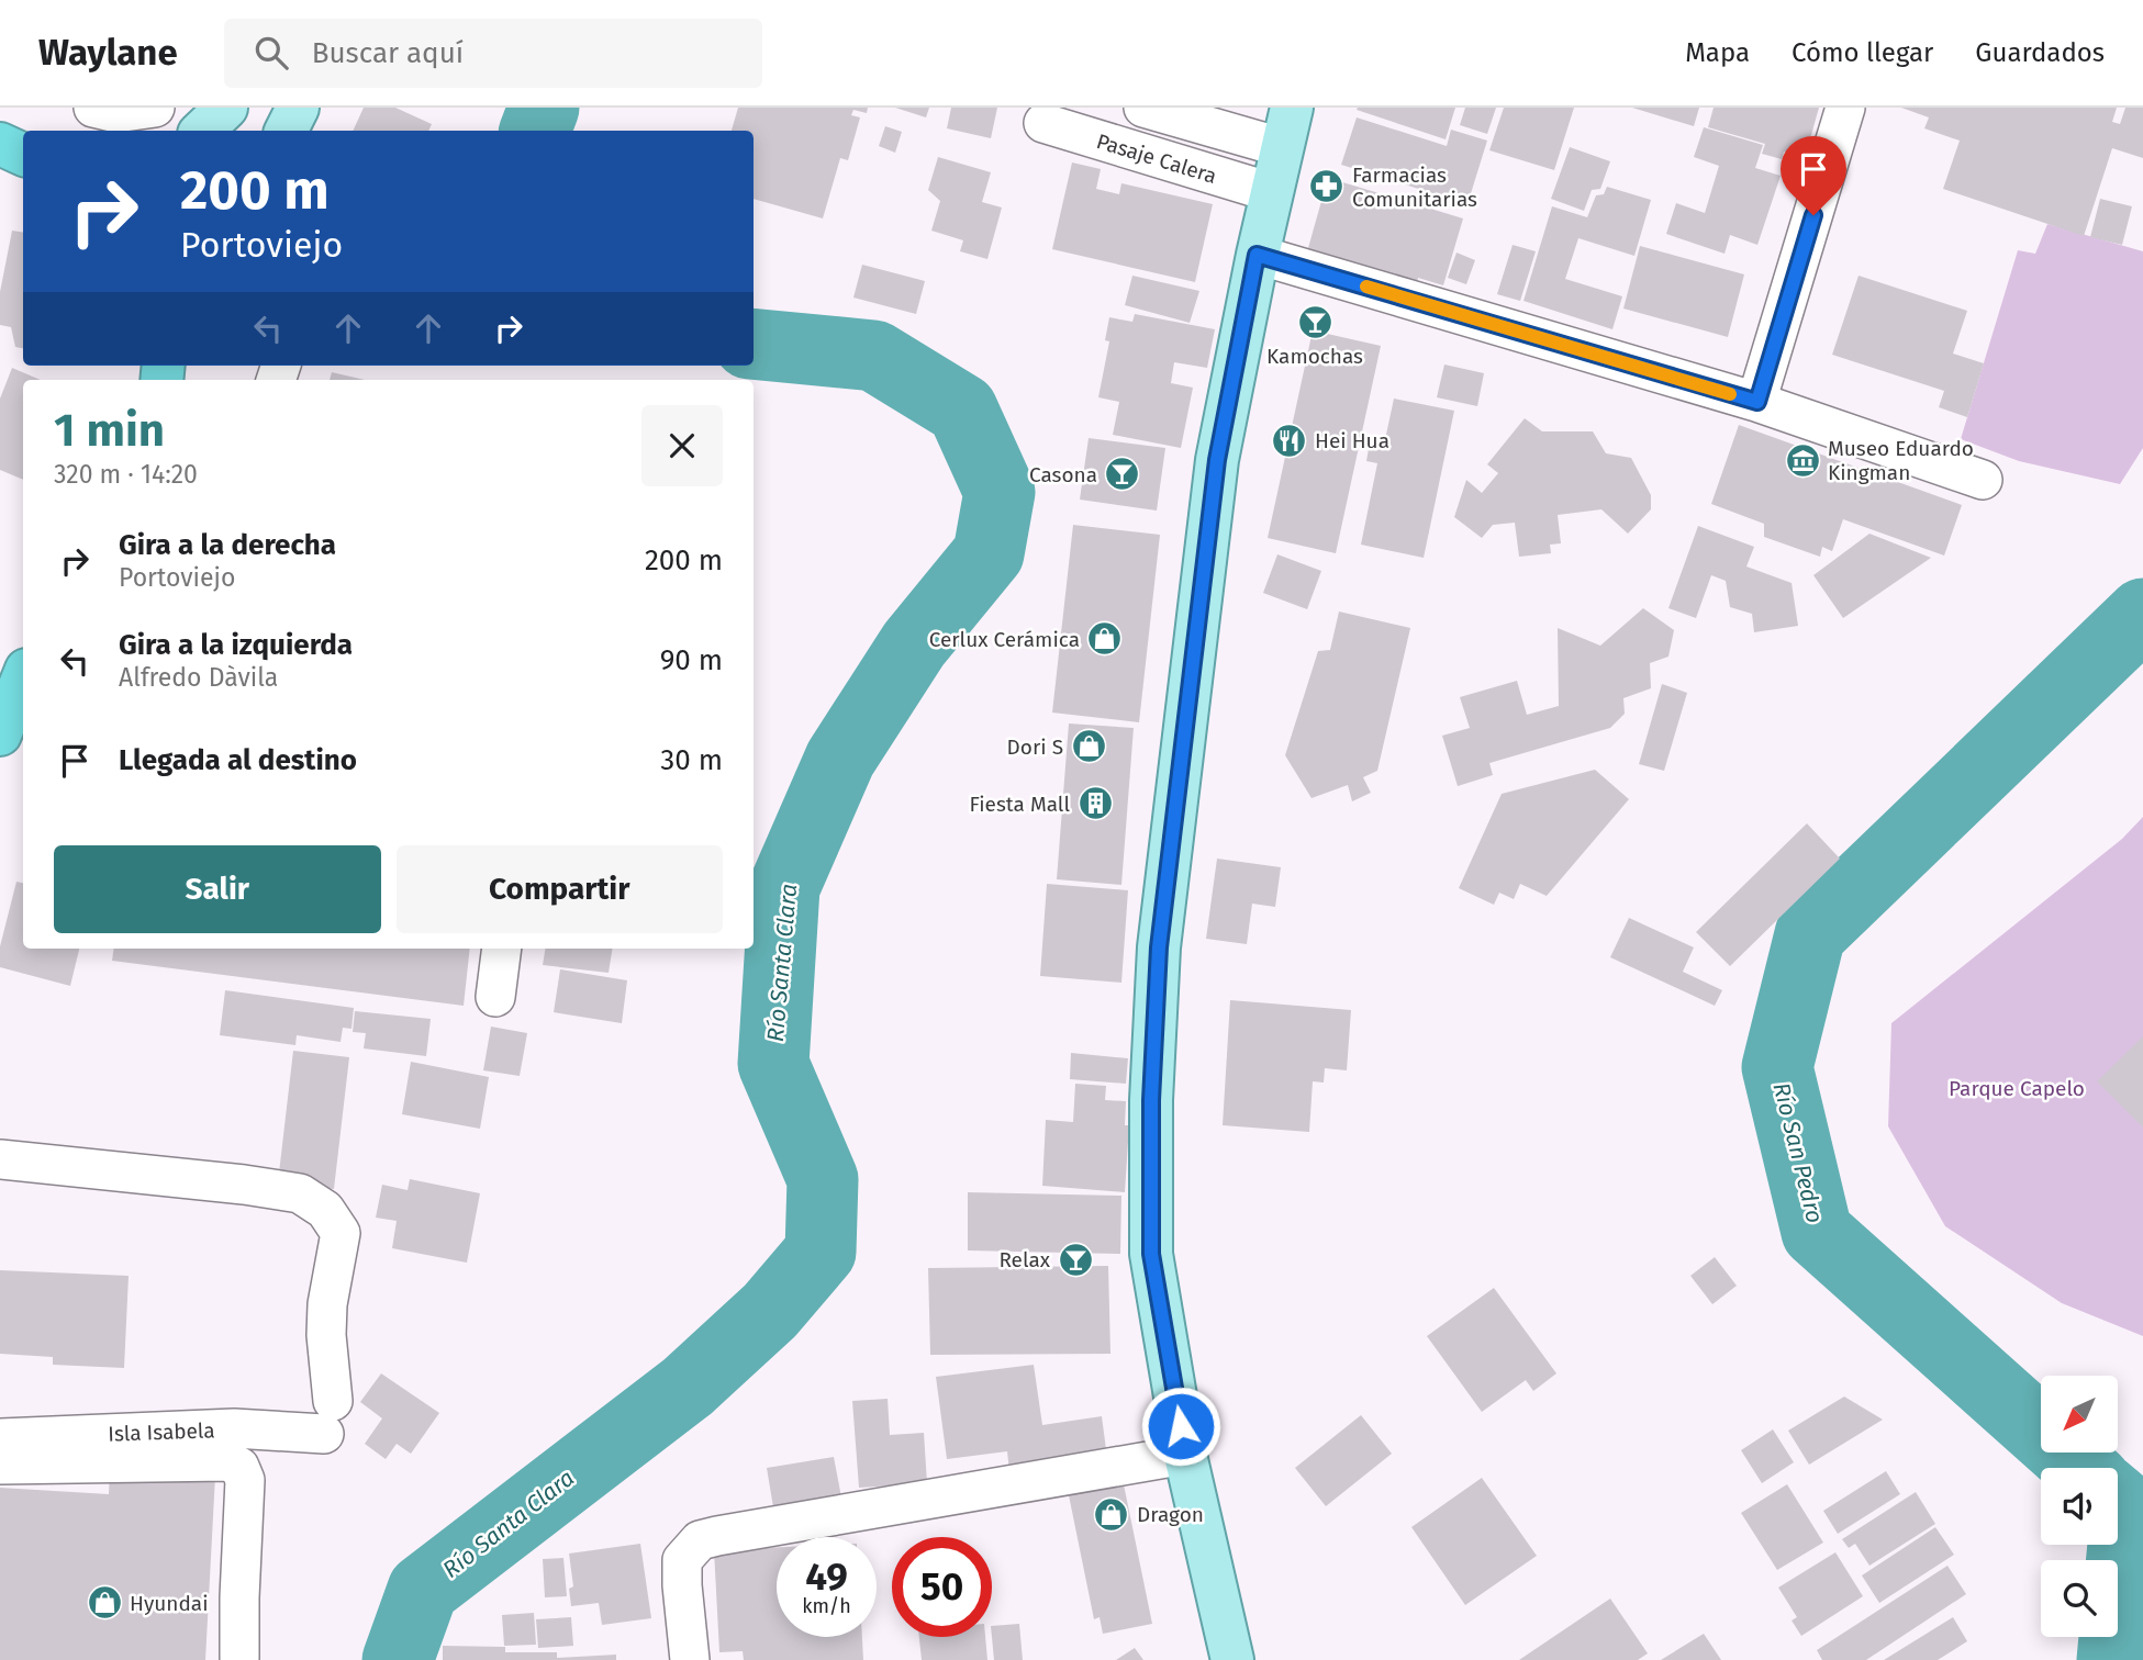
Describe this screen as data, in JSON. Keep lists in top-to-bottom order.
{
  "streets": {
    "street": ["Pasaje Calera", "Isla Isabela"]
  },
  "water": ["Río Santa Clara", "Río San Pedro"],
  "parks": ["Parque Capelo"],
  "places": {
    "pharmacy": ["Farmacias Comunitarias"],
    "bar": ["Kamochas", "Casona", "Relax"],
    "restaurant": ["Hei Hua"],
    "museum": ["Museo Eduardo Kingman"],
    "shop": [
      "Cerlux Cerámica",
      "Dori S",
      "Dragon",
      "Hyundai"
    ],
    "building": ["Fiesta Mall"]
  },
  "north": "bottom left",
  "page": {
    "header": "Waylane",
    "search": "Buscar aquí",
    "nav": ["Mapa", "Cómo llegar", "Guardados"],
    "turn": ["200 m", "Portoviejo"],
    "heading": ["1 min", "320 m · 14:20"],
    "list": [
      {
        "name": "Gira a la derecha",
        "note": "Portoviejo",
        "value": "200 m"
      },
      {
        "name": "Gira a la izquierda",
        "note": "Alfredo Dàvila",
        "value": "90 m"
      },
      {
        "name": "Llegada al destino",
        "value": "30 m"
      }
    ],
    "buttons": ["Salir", "Compartir"],
    "speed": "49 km/h",
    "limit": "50"
  }
}
